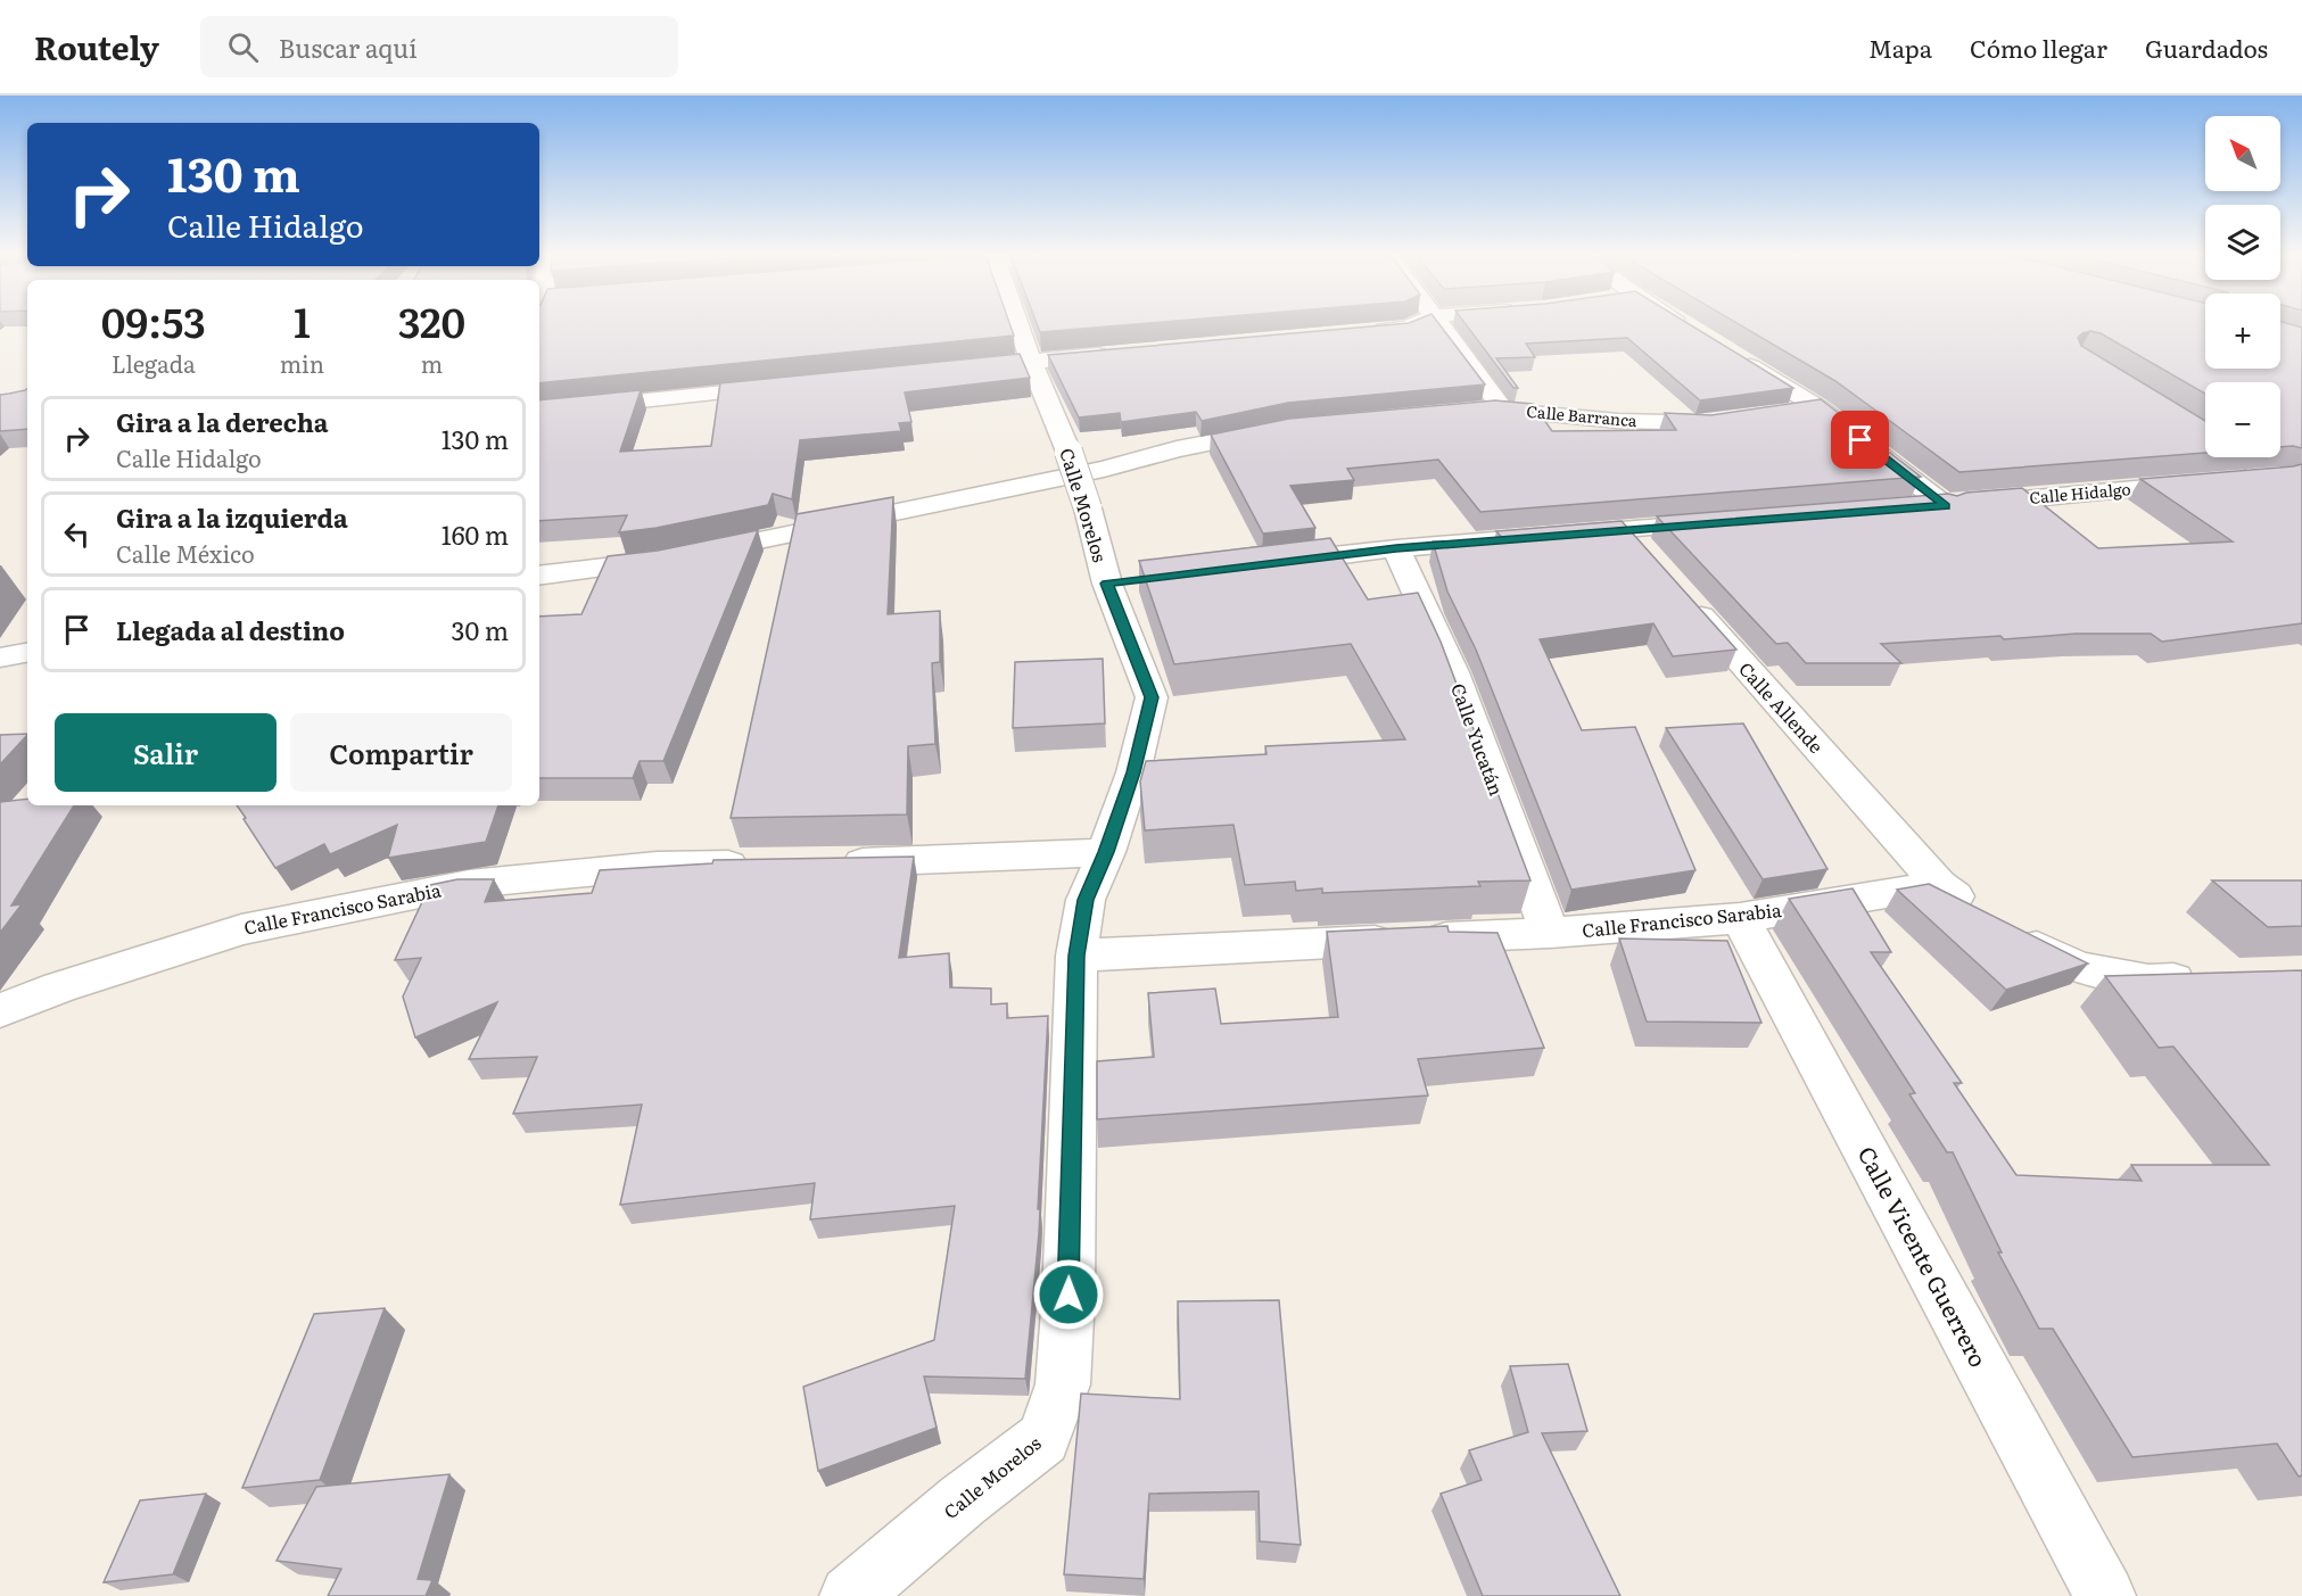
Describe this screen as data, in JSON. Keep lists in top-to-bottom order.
{
  "streets": {
    "street": [
      "Calle Barranca",
      "Calle Hidalgo",
      "Calle Morelos",
      "Calle Allende",
      "Calle Yucatán",
      "Calle Francisco Sarabia",
      "Calle Vicente Guerrero"
    ]
  },
  "crossings": [
    ["Calle Morelos", "Calle Francisco Sarabia"],
    ["Calle Allende", "Calle Francisco Sarabia"],
    ["Calle Yucatán", "Calle Francisco Sarabia"],
    ["Calle Francisco Sarabia", "Calle Vicente Guerrero"]
  ],
  "north": "top left",
  "page": {
    "header": "Routely",
    "search": "Buscar aquí",
    "nav": ["Mapa", "Cómo llegar", "Guardados"],
    "map_buttons": ["+", "−"],
    "turn": ["130 m", "Calle Hidalgo"],
    "eta": [
      "09:53",
      "Llegada",
      "1",
      "min",
      "320",
      "m"
    ],
    "list": [
      {
        "name": "Gira a la derecha",
        "note": "Calle Hidalgo",
        "value": "130 m"
      },
      {
        "name": "Gira a la izquierda",
        "note": "Calle México",
        "value": "160 m"
      },
      {
        "name": "Llegada al destino",
        "value": "30 m"
      }
    ],
    "buttons": ["Salir", "Compartir"]
  }
}
